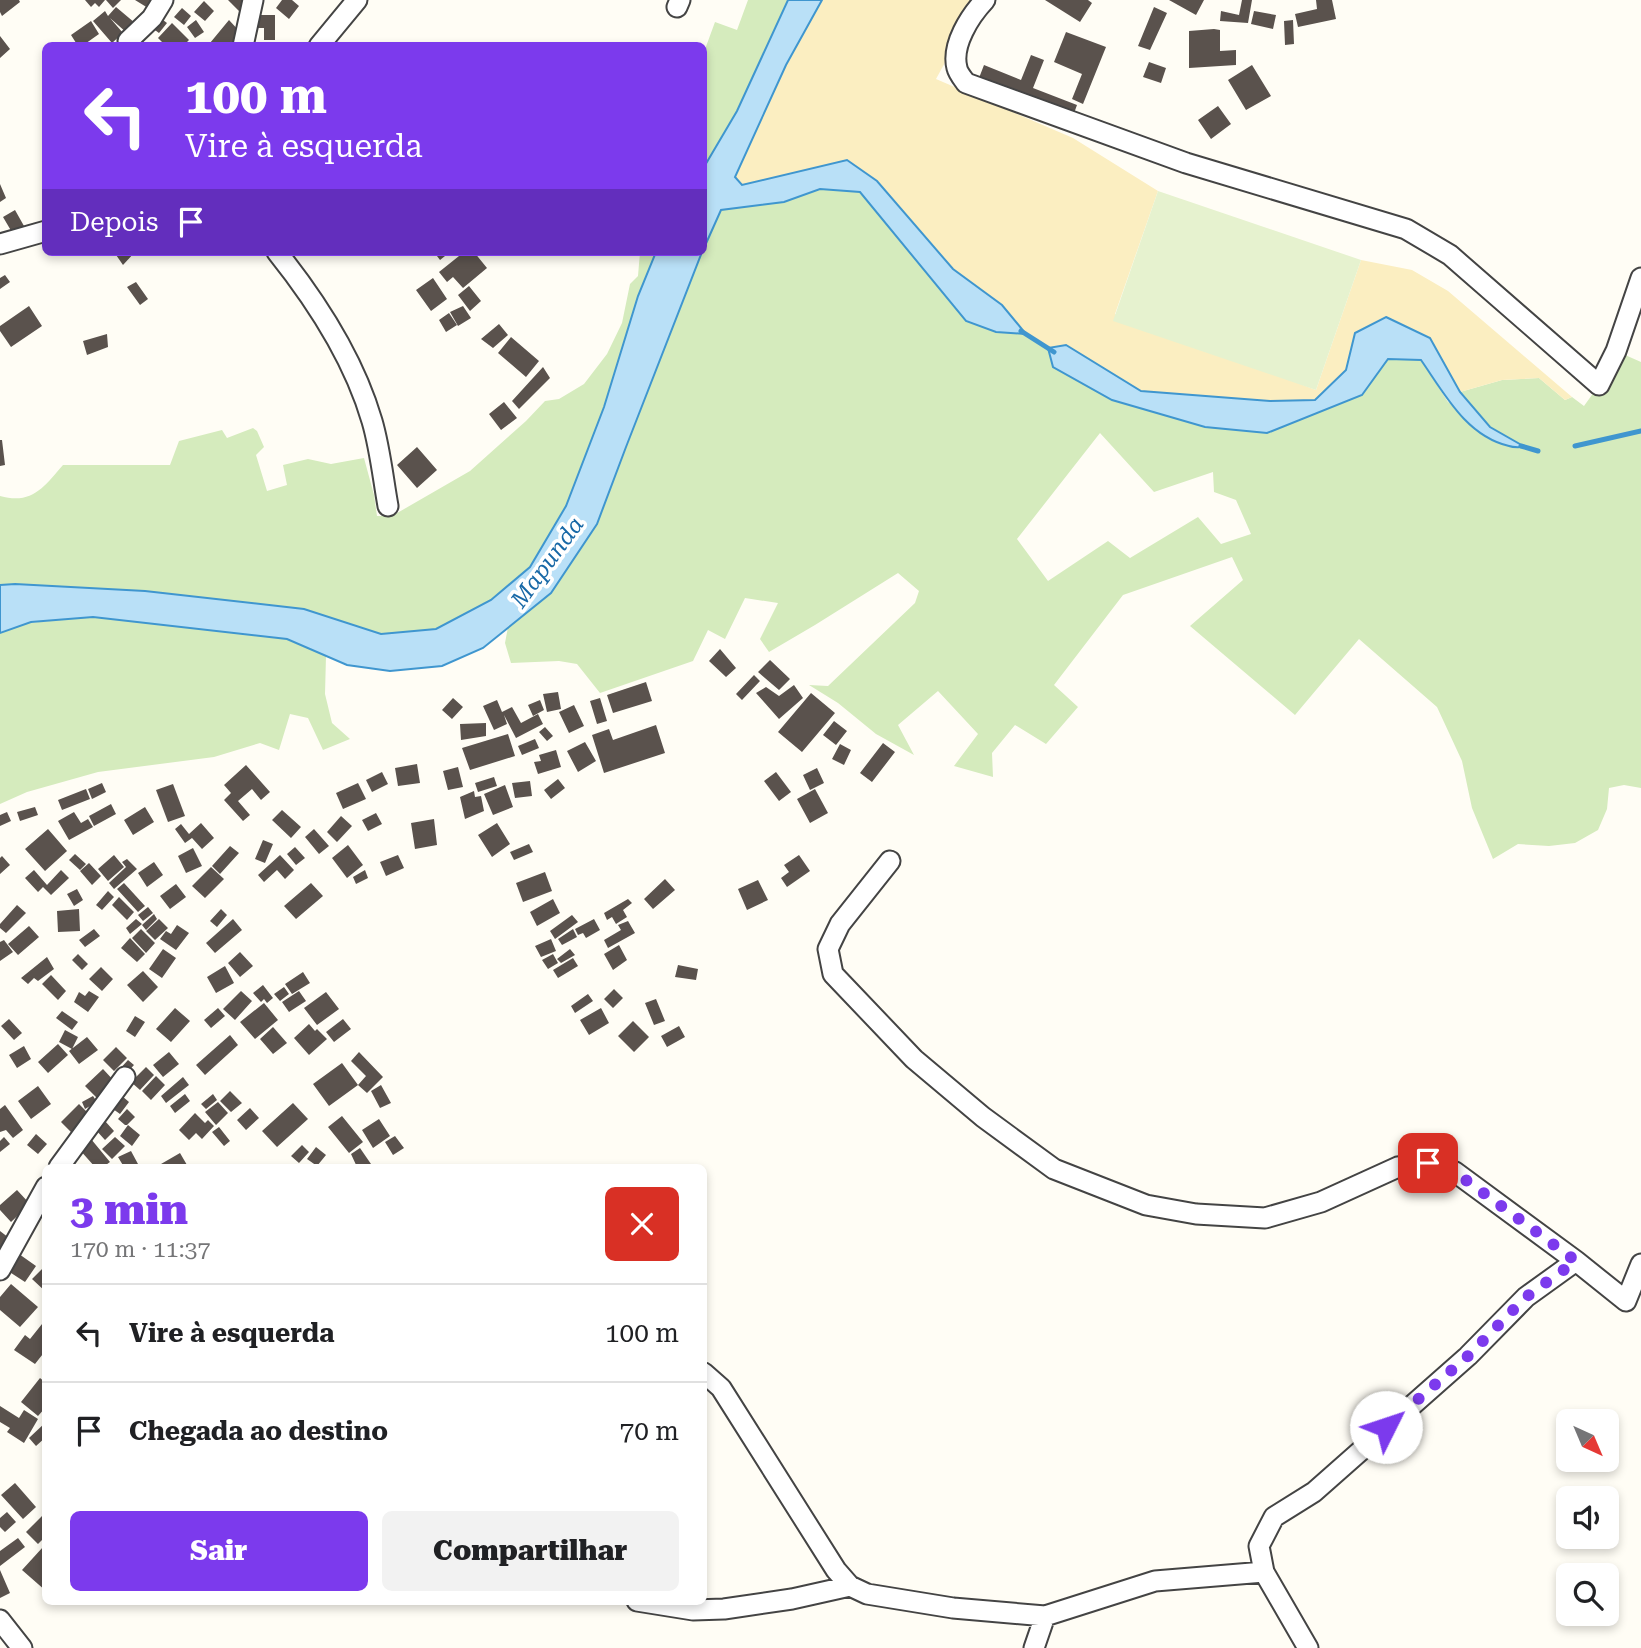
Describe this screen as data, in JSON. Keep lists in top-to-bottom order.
{
  "water": ["Mapunda"],
  "north": "bottom right",
  "page": {
    "turn": ["100 m", "Vire à esquerda"],
    "then": "Depois",
    "heading": ["3 min", "170 m · 11:37"],
    "list": [
      {
        "name": "Vire à esquerda",
        "value": "100 m"
      },
      {
        "name": "Chegada ao destino",
        "value": "70 m"
      }
    ],
    "buttons": ["Sair", "Compartilhar"]
  }
}
